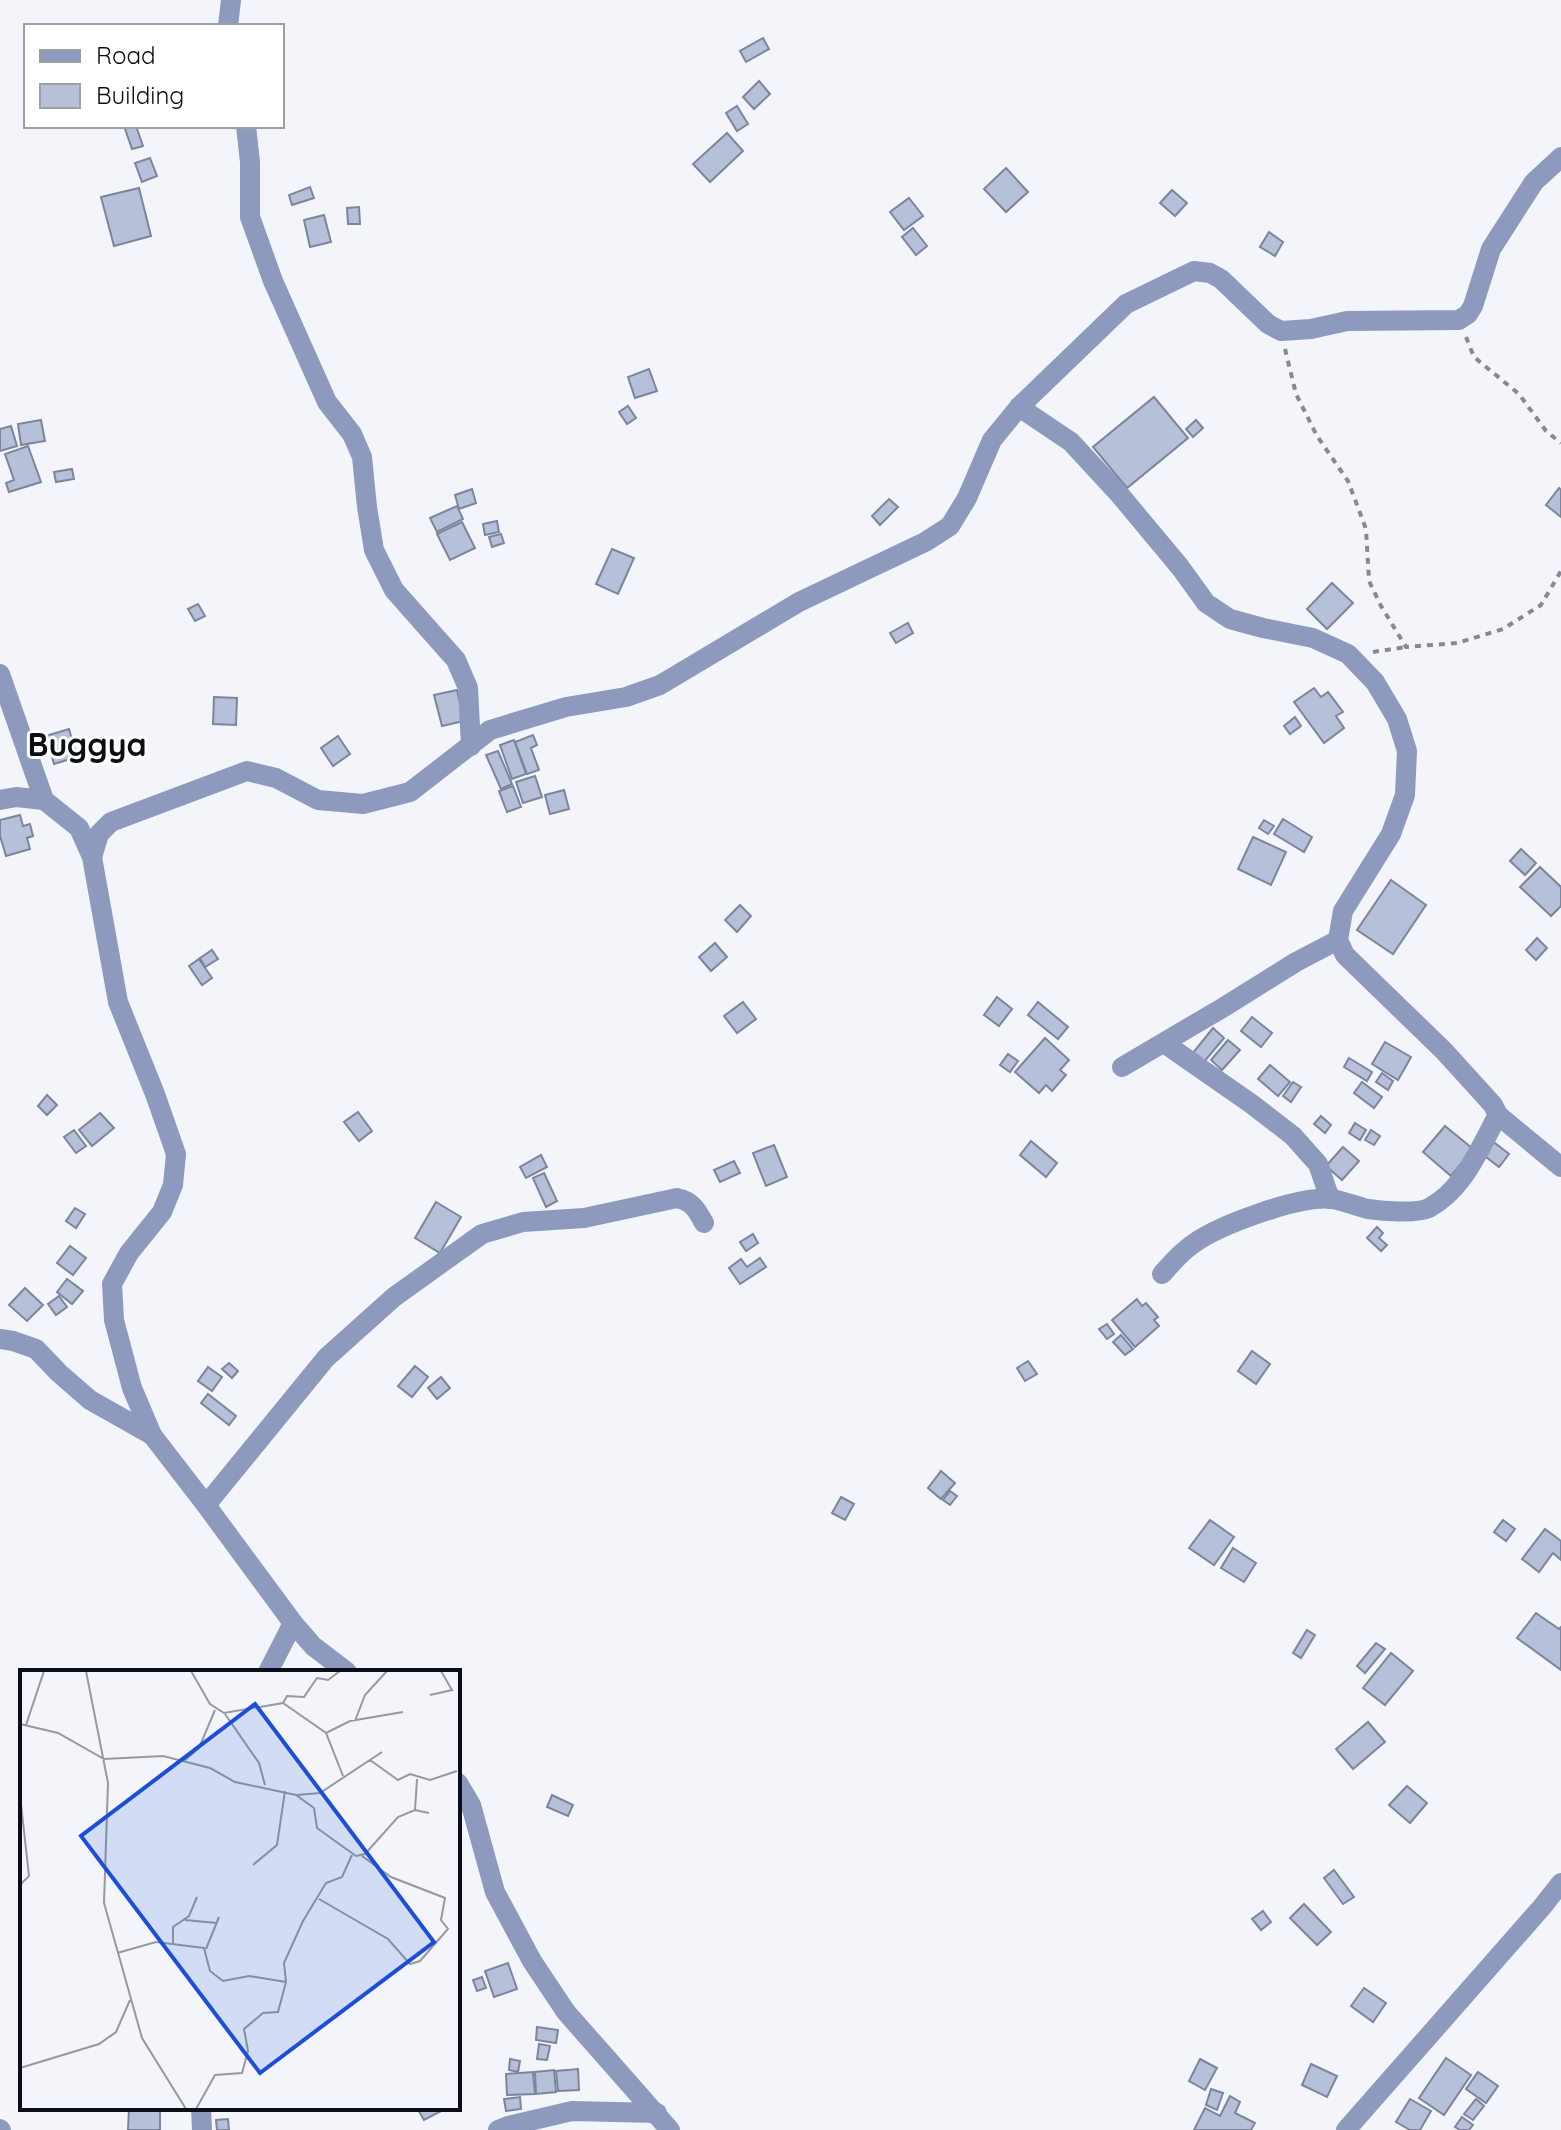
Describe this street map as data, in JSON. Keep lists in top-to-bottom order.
{
  "districts": ["Buggya"],
  "legend": ["Road", "Building"]
}
